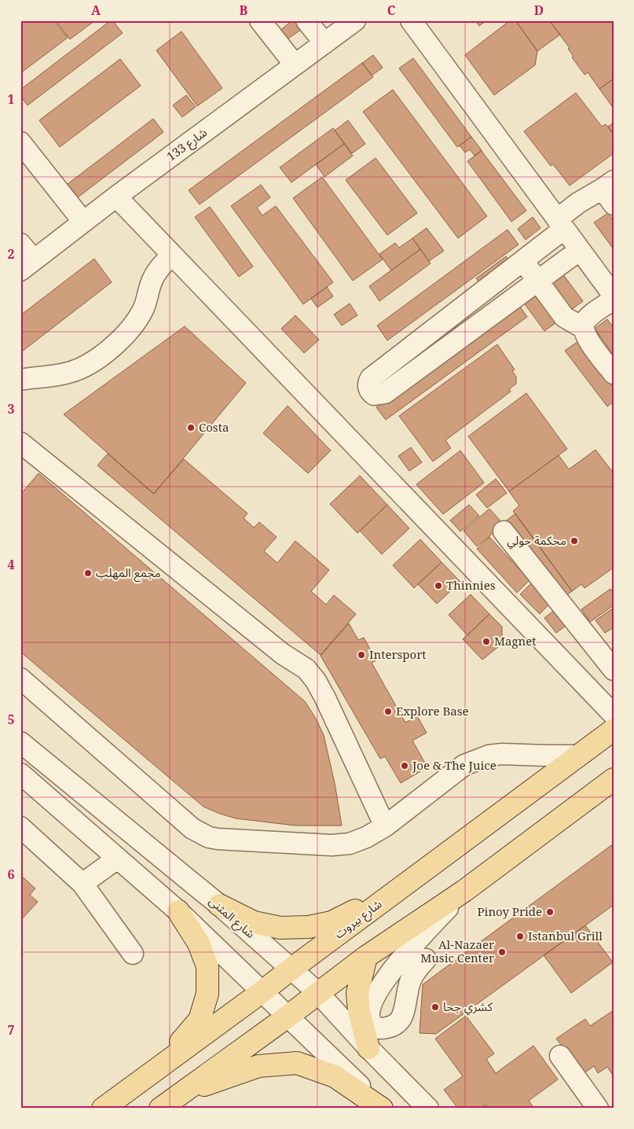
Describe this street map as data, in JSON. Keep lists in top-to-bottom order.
{
  "streets": {
    "main road": ["شارع بيروت"],
    "street": ["شارع 133", "شارع المثنى"]
  },
  "crossings": [
    ["شارع المثنى", "شارع بيروت"]
  ],
  "places": [
    "Costa",
    "محكمة حولي",
    "مجمع المهلب",
    "Thinnies",
    "Magnet",
    "Intersport",
    "Explore Base",
    "Joe & The Juice",
    "Pinoy Pride",
    "Istanbul Grill",
    "Al-Nazaer Music Center",
    "كشري جحا"
  ],
  "grid": {
    "columns": [
      "A",
      "B",
      "C",
      "D"
    ],
    "rows": [
      "1",
      "2",
      "3",
      "4",
      "5",
      "6",
      "7"
    ]
  }
}
